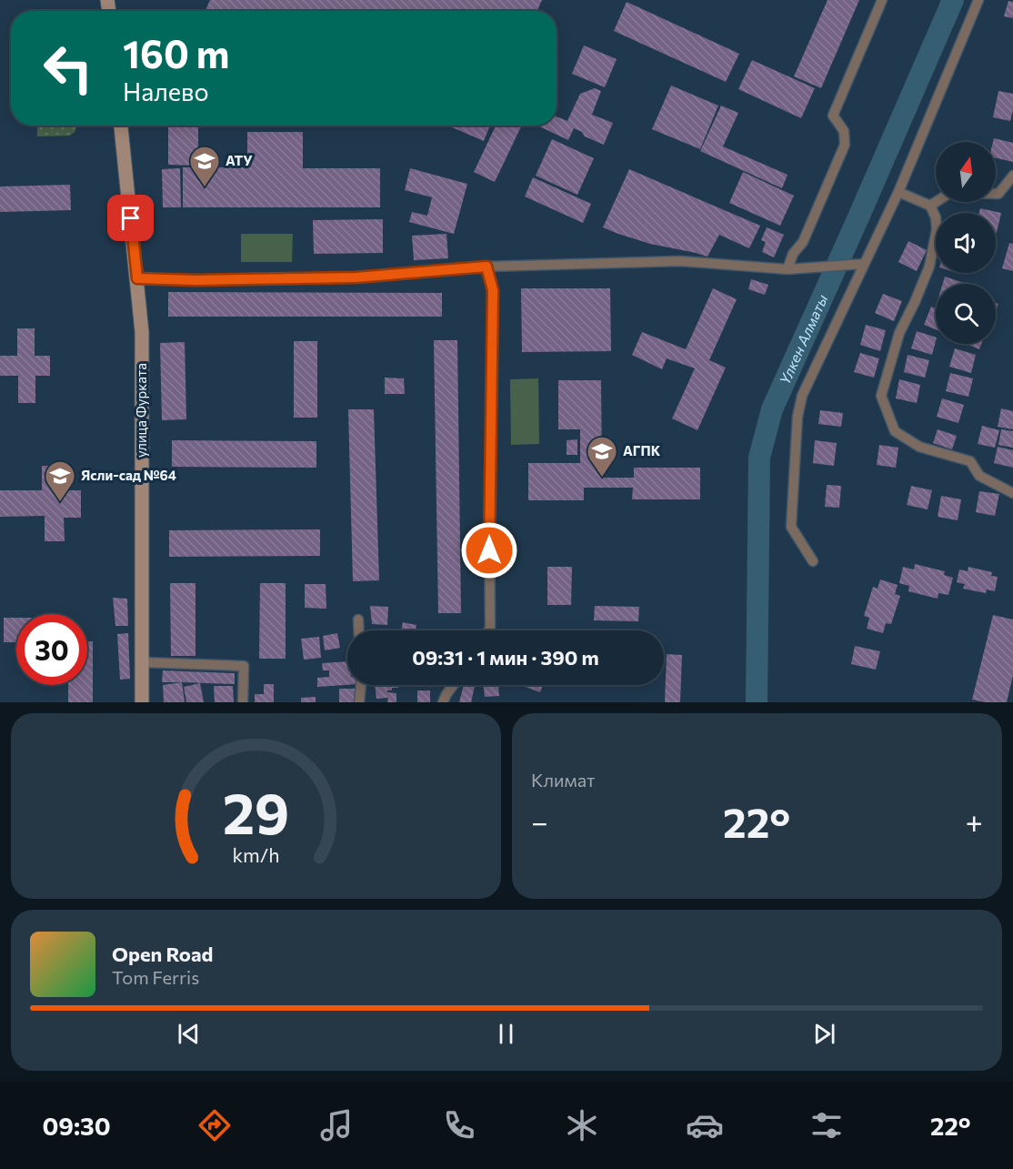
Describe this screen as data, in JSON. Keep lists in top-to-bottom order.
{
  "streets": {
    "street": ["улица Фурката"]
  },
  "water": ["Үлкен Алматы"],
  "places": {
    "school or university": ["АТУ", "АГПК", "Ясли-сад №64"]
  },
  "north": "top",
  "page": {
    "turn": ["160 m", "Налево"],
    "limit": "30",
    "trip": "09:31 · 1 мин · 390 m",
    "tile": "Климат",
    "heat": ["−", "22°", "+"],
    "song": ["Open Road", "Tom Ferris"],
    "tabs": ["09:30", "22°"],
    "gauge": ["29", "km/h"]
  }
}
